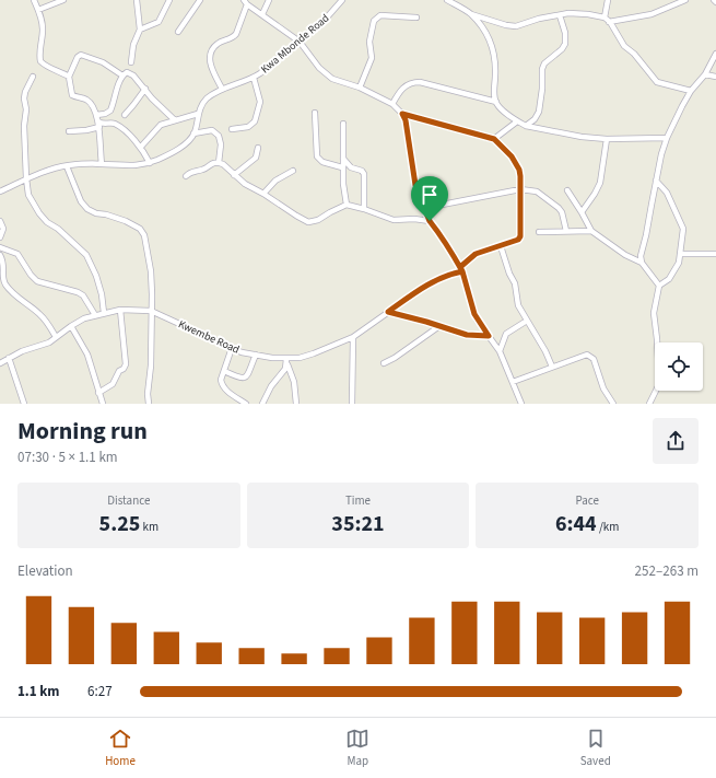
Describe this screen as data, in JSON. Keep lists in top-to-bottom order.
{
  "streets": {
    "street": ["Kwa Mbonde Road", "Kwembe Road"]
  },
  "page": {
    "heading": ["Morning run", "07:30 · 5 × 1.1 km"],
    "stats": [
      ["Distance", "5.25 km"],
      ["Time", "35:21"],
      ["Pace", "6:44 /km"]
    ],
    "chart": ["Elevation", "252–263 m"],
    "list": [
      {
        "name": "1.1 km",
        "note": "6:27"
      }
    ],
    "tabs": ["Home", "Map", "Saved"]
  }
}
